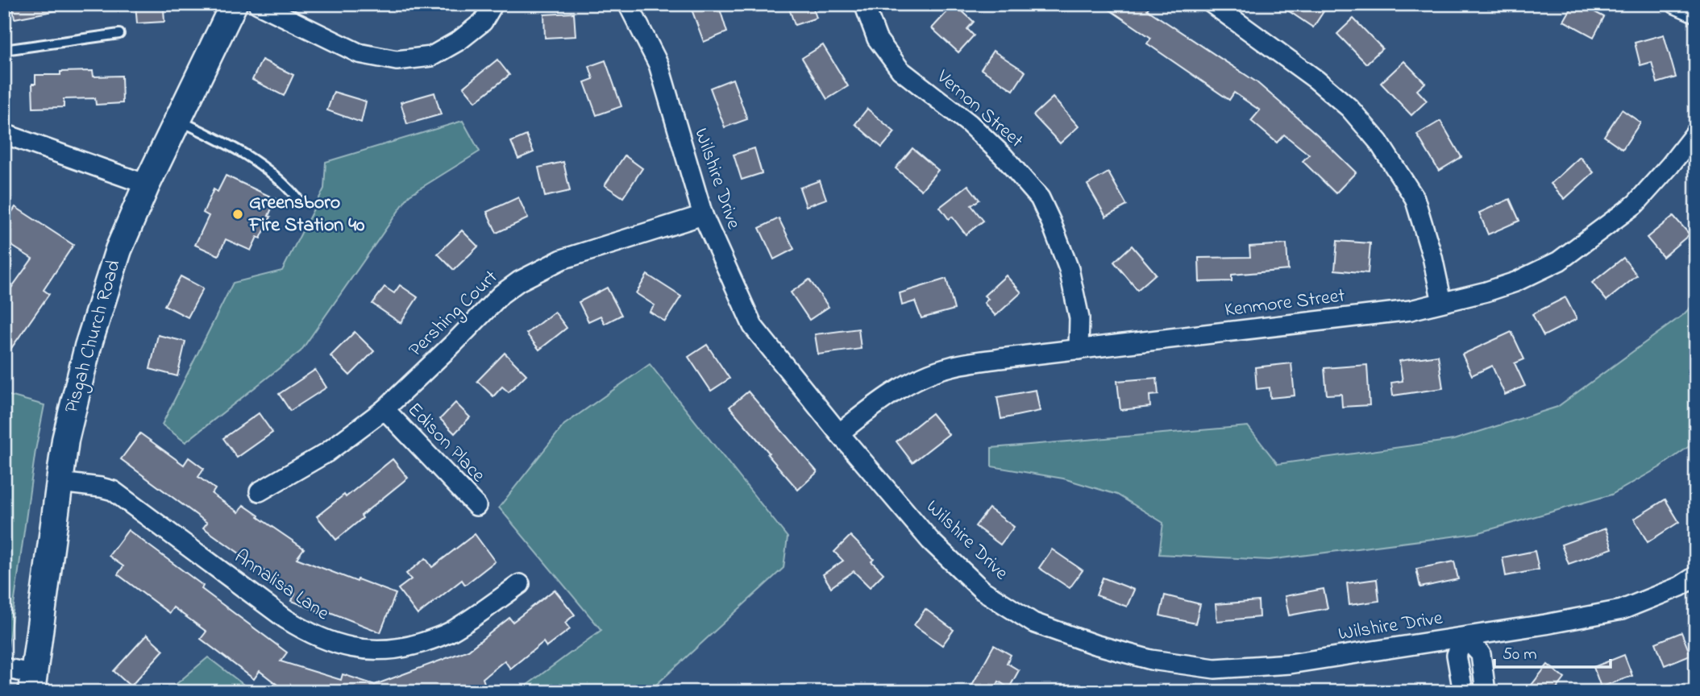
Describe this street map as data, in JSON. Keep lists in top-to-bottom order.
{
  "streets": {
    "main road": ["Pisgah Church Road"],
    "street": [
      "Vernon Street",
      "Wilshire Drive",
      "Kenmore Street",
      "Pershing Court",
      "Edison Place",
      "Annalisa Lane"
    ]
  },
  "crossings": [
    ["Vernon Street", "Kenmore Street"],
    ["Wilshire Drive", "Kenmore Street"],
    ["Wilshire Drive", "Pershing Court"],
    ["Pershing Court", "Edison Place"],
    ["Pisgah Church Road", "Annalisa Lane"]
  ],
  "places": ["Greensboro Fire Station 40"],
  "scale_bar": "50 m"
}
